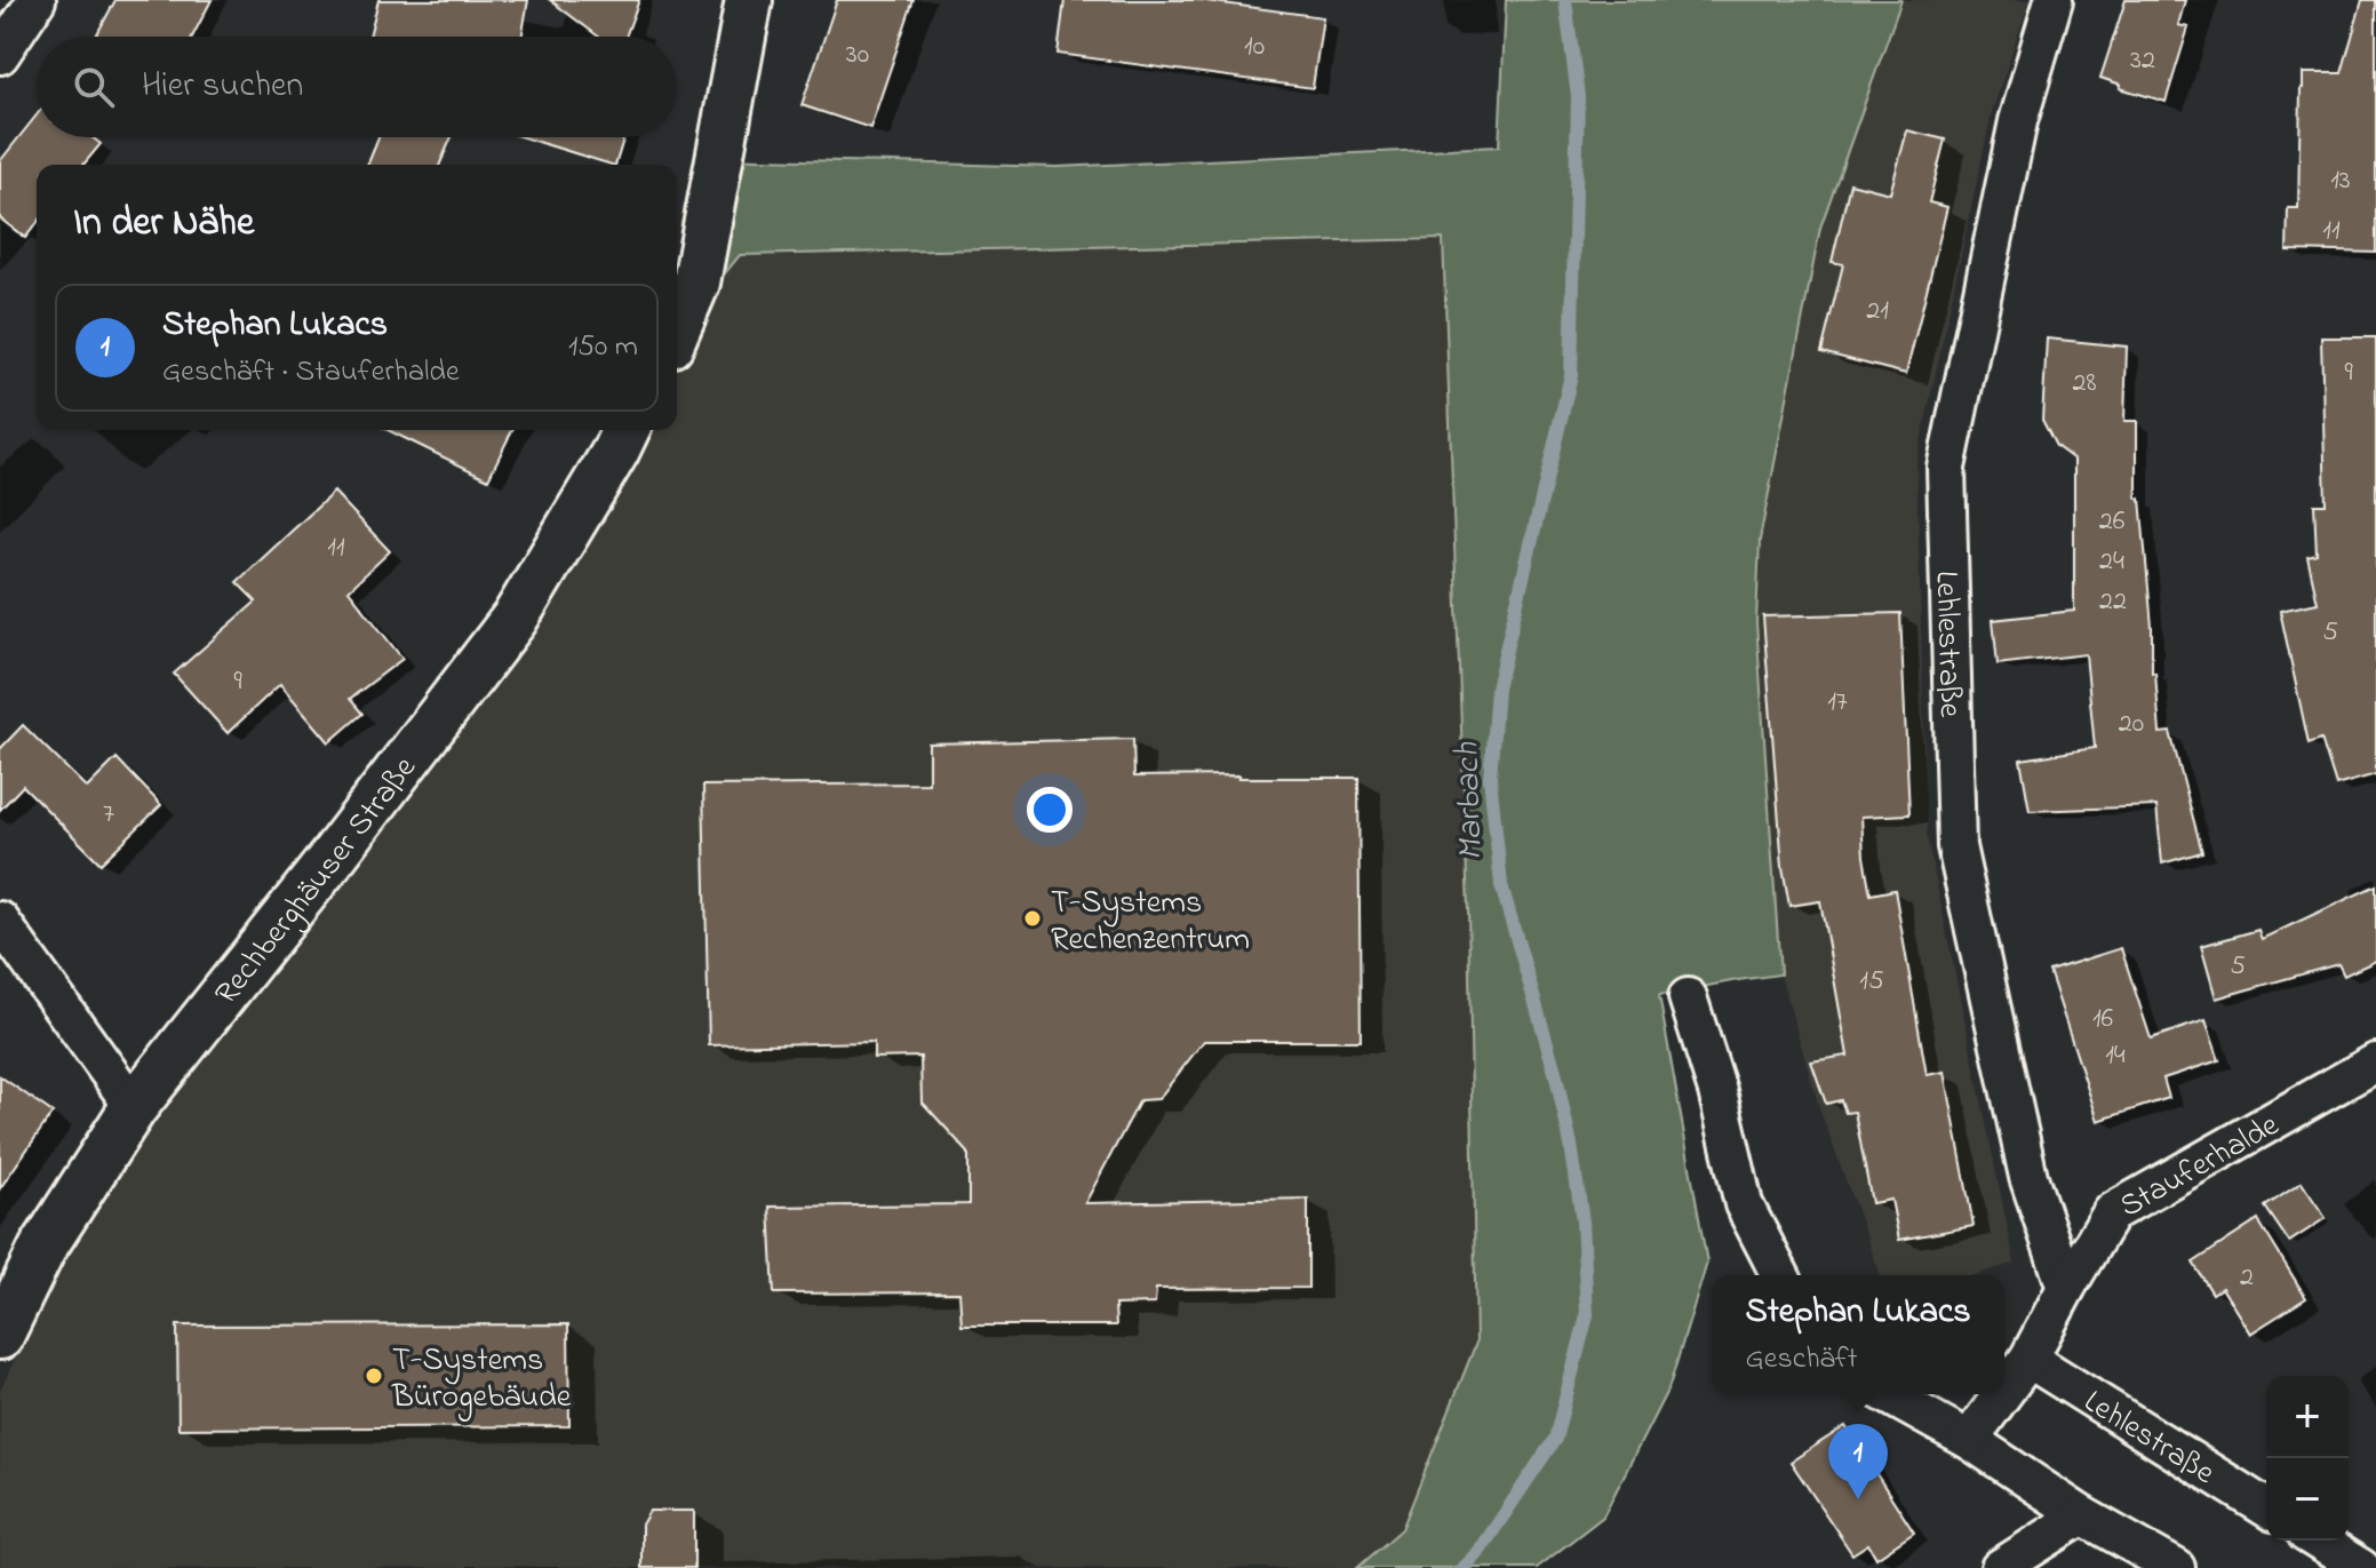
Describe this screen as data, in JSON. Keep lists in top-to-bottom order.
{
  "streets": {
    "street": ["Lehlestraße", "Rechberghäuser Straße", "Stauferhalde"]
  },
  "crossings": [
    ["Lehlestraße", "Stauferhalde"]
  ],
  "water": ["Marbach"],
  "places": ["T-Systems Rechenzentrum", "T-Systems Bürogebäude"],
  "house_numbers": [
    "10",
    "30",
    "32",
    "13",
    "11",
    "21",
    "9",
    "28",
    "26",
    "11",
    "24",
    "22",
    "5",
    "9",
    "17",
    "20",
    "7",
    "5",
    "15",
    "16",
    "14",
    "2"
  ],
  "page": {
    "search": "Hier suchen",
    "heading": "In der Nähe",
    "list": [
      {
        "mark": "1",
        "name": "Stephan Lukacs",
        "note": "Geschäft · Stauferhalde",
        "value": "150 m"
      }
    ],
    "popup": ["Stephan Lukacs", "Geschäft"],
    "map_buttons": ["+", "−"],
    "pins": "1"
  }
}
